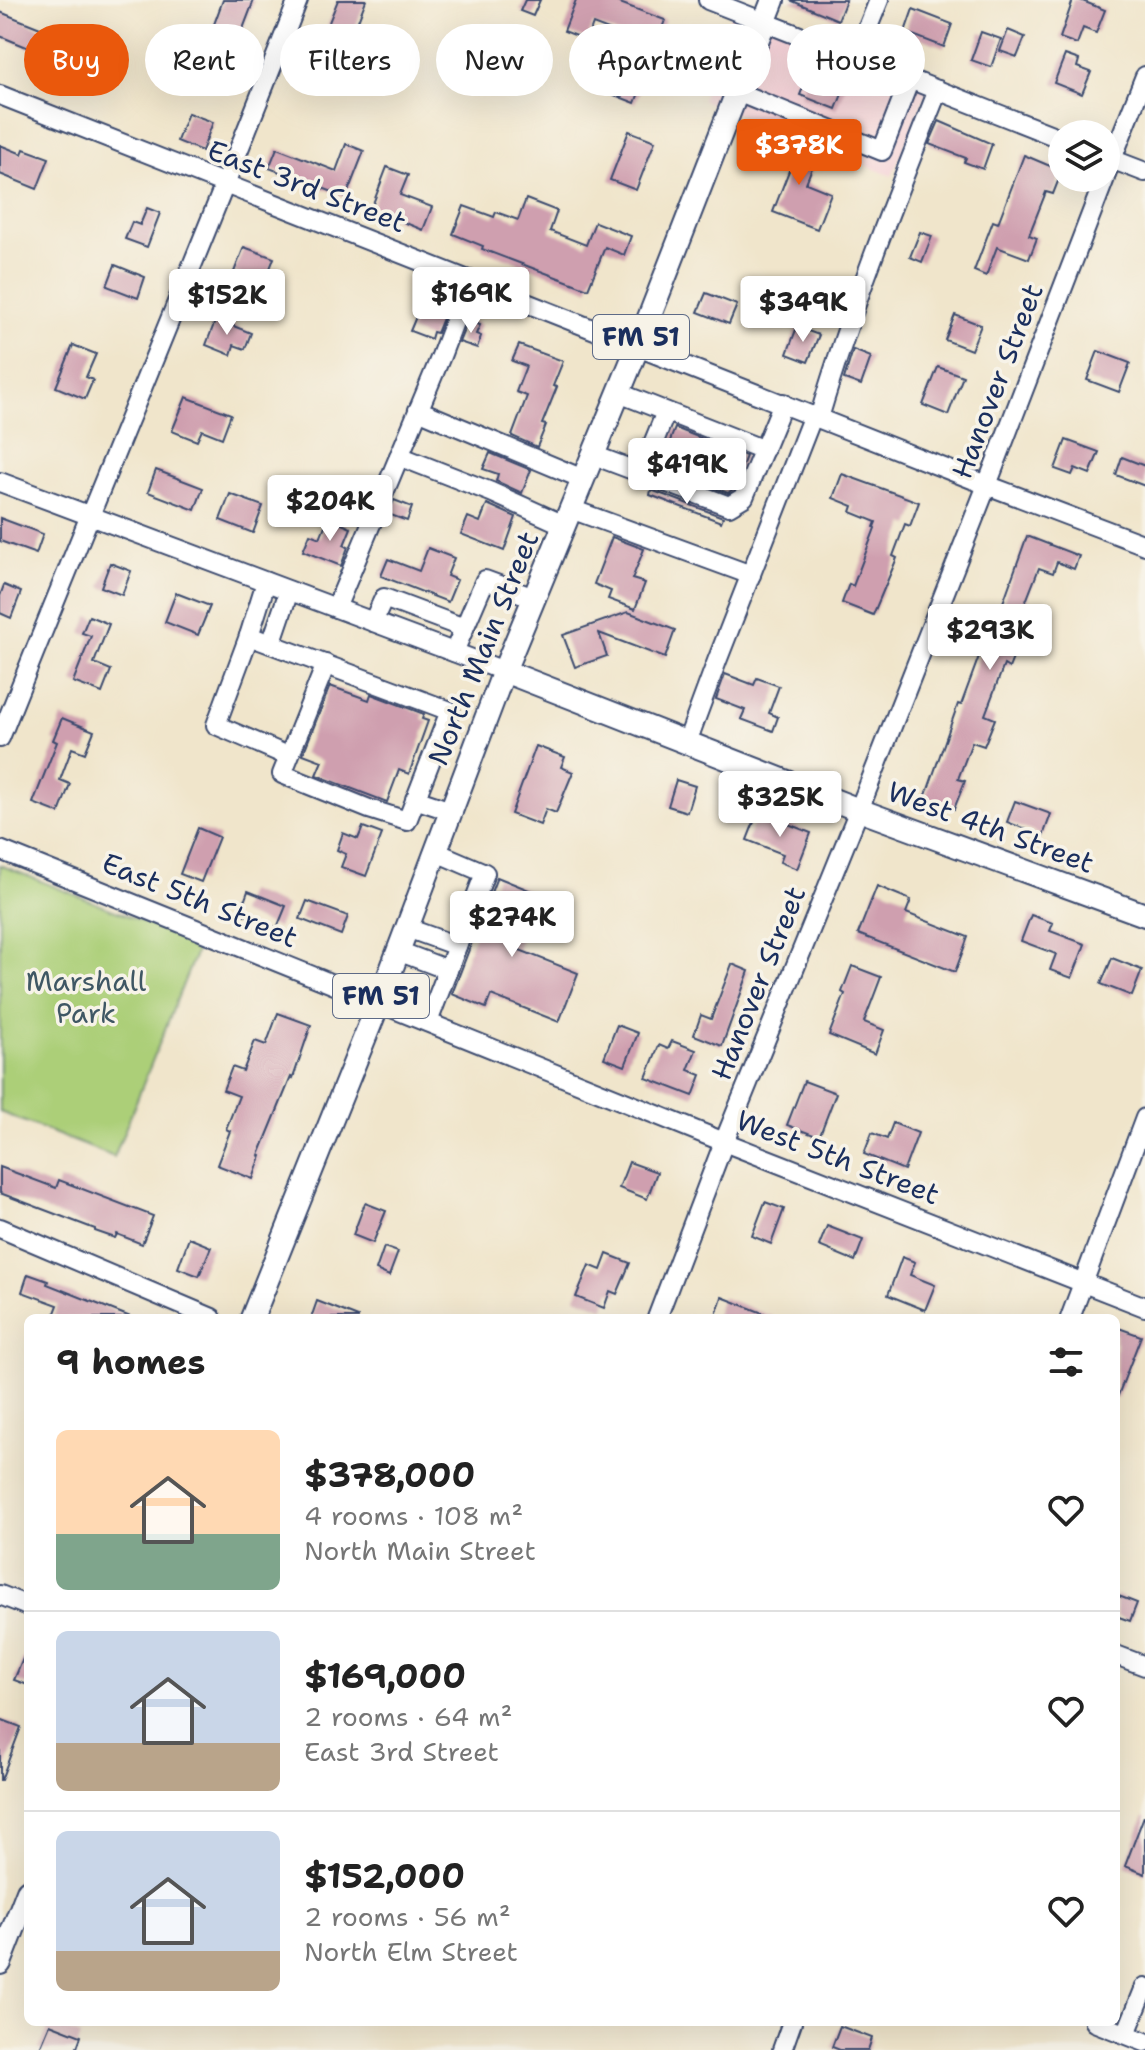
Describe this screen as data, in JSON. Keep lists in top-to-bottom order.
{
  "streets": {
    "main road": ["FM 51", "North Main Street", "West 4th Street"],
    "street": [
      "East 3rd Street",
      "Hanover Street",
      "East 5th Street",
      "West 5th Street"
    ]
  },
  "crossings": [
    ["East 3rd Street", "Hanover Street"],
    ["East 3rd Street", "North Main Street"],
    ["Hanover Street", "West 4th Street"],
    ["Hanover Street", "West 5th Street"],
    ["North Main Street", "West 4th Street"],
    ["North Main Street", "East 5th Street"],
    ["North Main Street", "West 5th Street"],
    ["East 5th Street", "West 5th Street"]
  ],
  "parks": ["Marshall Park"],
  "page": {
    "chip": [
      "Buy",
      "Rent",
      "Filters",
      "New",
      "Apartment",
      "House"
    ],
    "price": [
      "$378K",
      "$169K",
      "$152K",
      "$349K",
      "$419K",
      "$204K",
      "$293K",
      "$325K",
      "$274K"
    ],
    "heading": "9 homes",
    "list": [
      {
        "name": "$378,000",
        "note": "4 rooms · 108 m² · North Main Street"
      },
      {
        "name": "$169,000",
        "note": "2 rooms · 64 m² · East 3rd Street"
      },
      {
        "name": "$152,000",
        "note": "2 rooms · 56 m² · North Elm Street"
      }
    ]
  }
}
